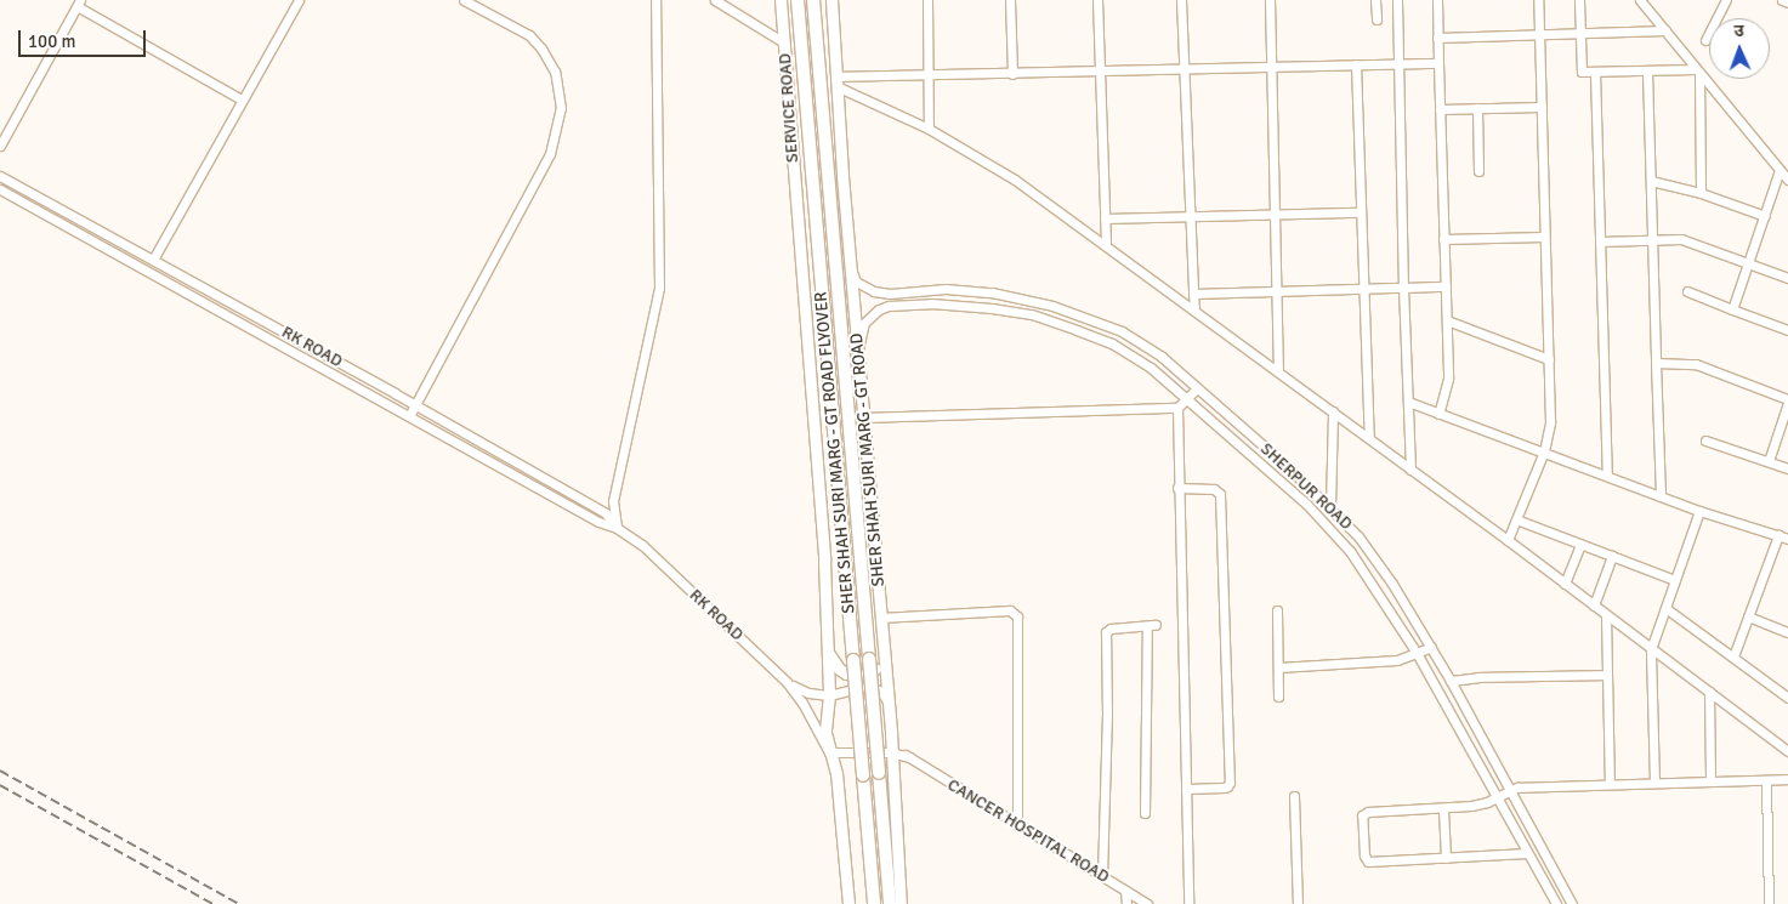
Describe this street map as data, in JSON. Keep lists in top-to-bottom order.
{
  "streets": {
    "highway": ["SHER SHAH SURI MARG - GT ROAD FLYOVER"],
    "main road": ["SERVICE ROAD", "SHER SHAH SURI MARG - GT ROAD"],
    "street": ["RK ROAD", "SHERPUR ROAD", "CANCER HOSPITAL ROAD"]
  },
  "crossings": [
    ["SHER SHAH SURI MARG - GT ROAD", "SHERPUR ROAD"]
  ],
  "scale_bar": "100 m",
  "north": "top"
}
